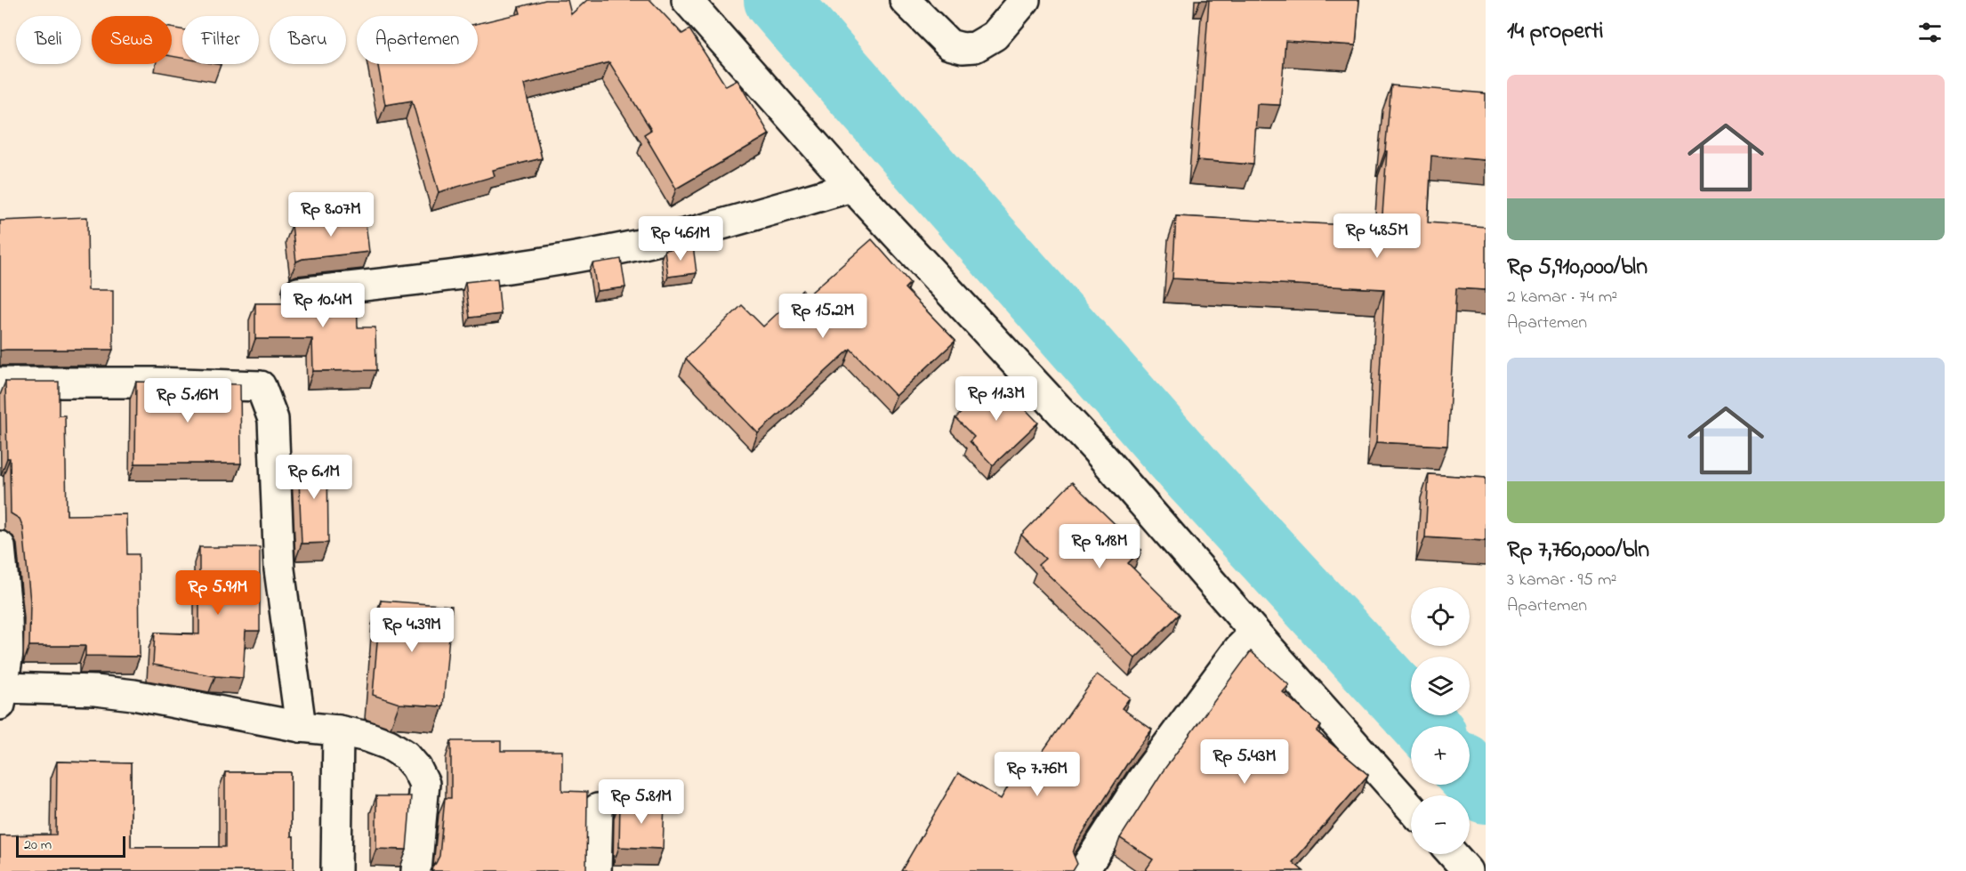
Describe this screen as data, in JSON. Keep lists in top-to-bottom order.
{
  "scale_bar": "20 m",
  "page": {
    "heading": "14 properti",
    "chip": [
      "Beli",
      "Sewa",
      "Filter",
      "Baru",
      "Apartemen"
    ],
    "list": [
      {
        "name": "Rp 5,910,000/bln",
        "note": "2 kamar · 74 m² · Apartemen"
      },
      {
        "name": "Rp 7,760,000/bln",
        "note": "3 kamar · 95 m² · Apartemen"
      }
    ],
    "price": [
      "Rp 8.07M",
      "Rp 4.85M",
      "Rp 4.61M",
      "Rp 10.4M",
      "Rp 15.2M",
      "Rp 11.3M",
      "Rp 5.16M",
      "Rp 6.1M",
      "Rp 9.18M",
      "Rp 5.91M",
      "Rp 4.39M",
      "Rp 5.43M",
      "Rp 7.76M",
      "Rp 5.81M"
    ],
    "map_buttons": ["+", "−"],
    "scale": "20 m"
  }
}
